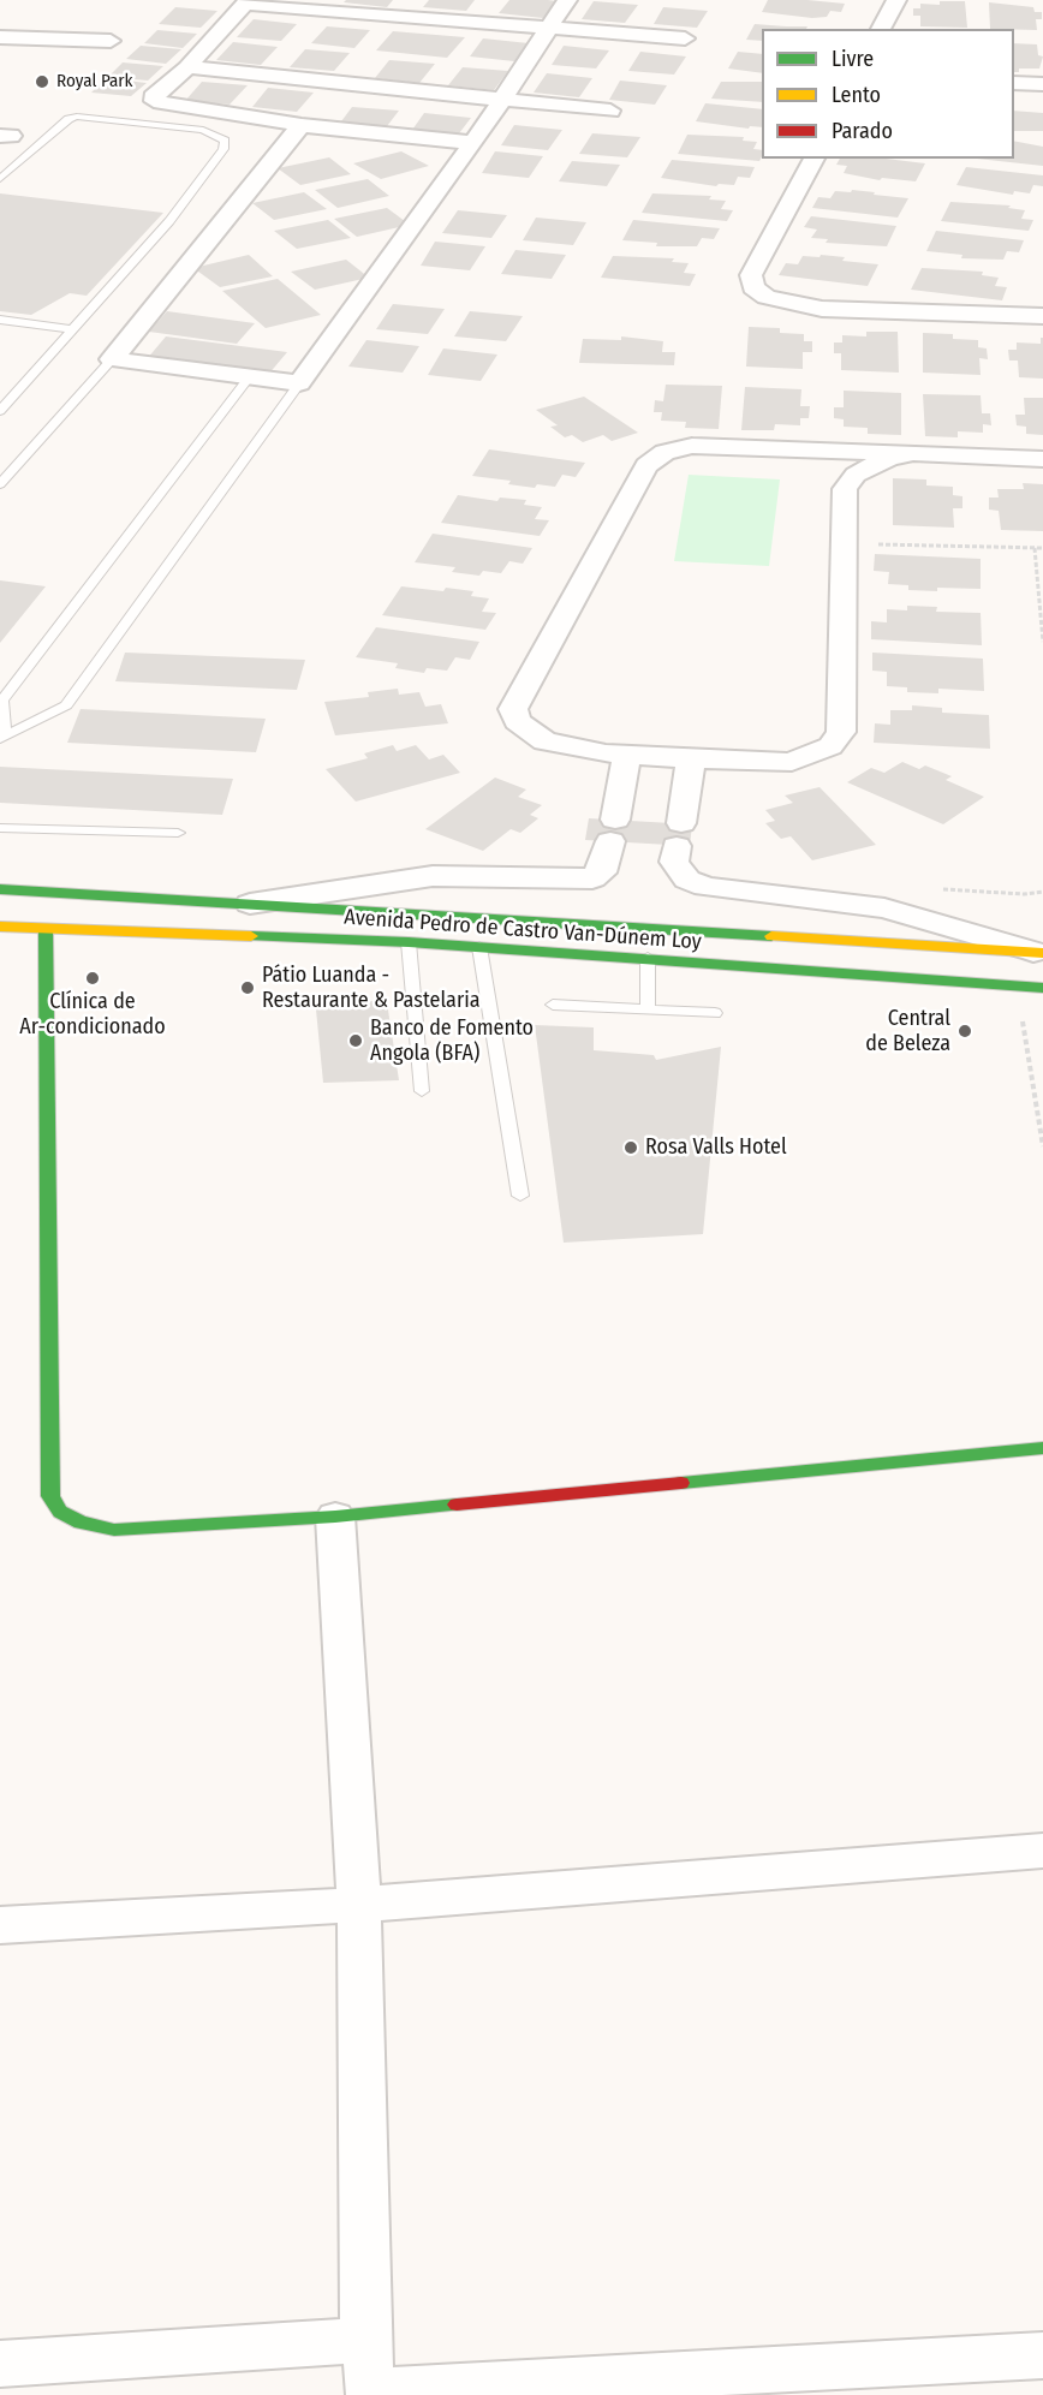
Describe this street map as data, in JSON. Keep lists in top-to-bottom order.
{
  "streets": {
    "main road": ["Avenida Pedro de Castro Van-Dúnem Loy"]
  },
  "places": [
    "Royal Park",
    "Clínica de Ar-condicionado",
    "Pátio Luanda - Restaurante & Pastelaria",
    "Central de Beleza",
    "Banco de Fomento Angola (BFA)",
    "Rosa Valls Hotel"
  ],
  "legend": ["Livre", "Lento", "Parado"]
}
